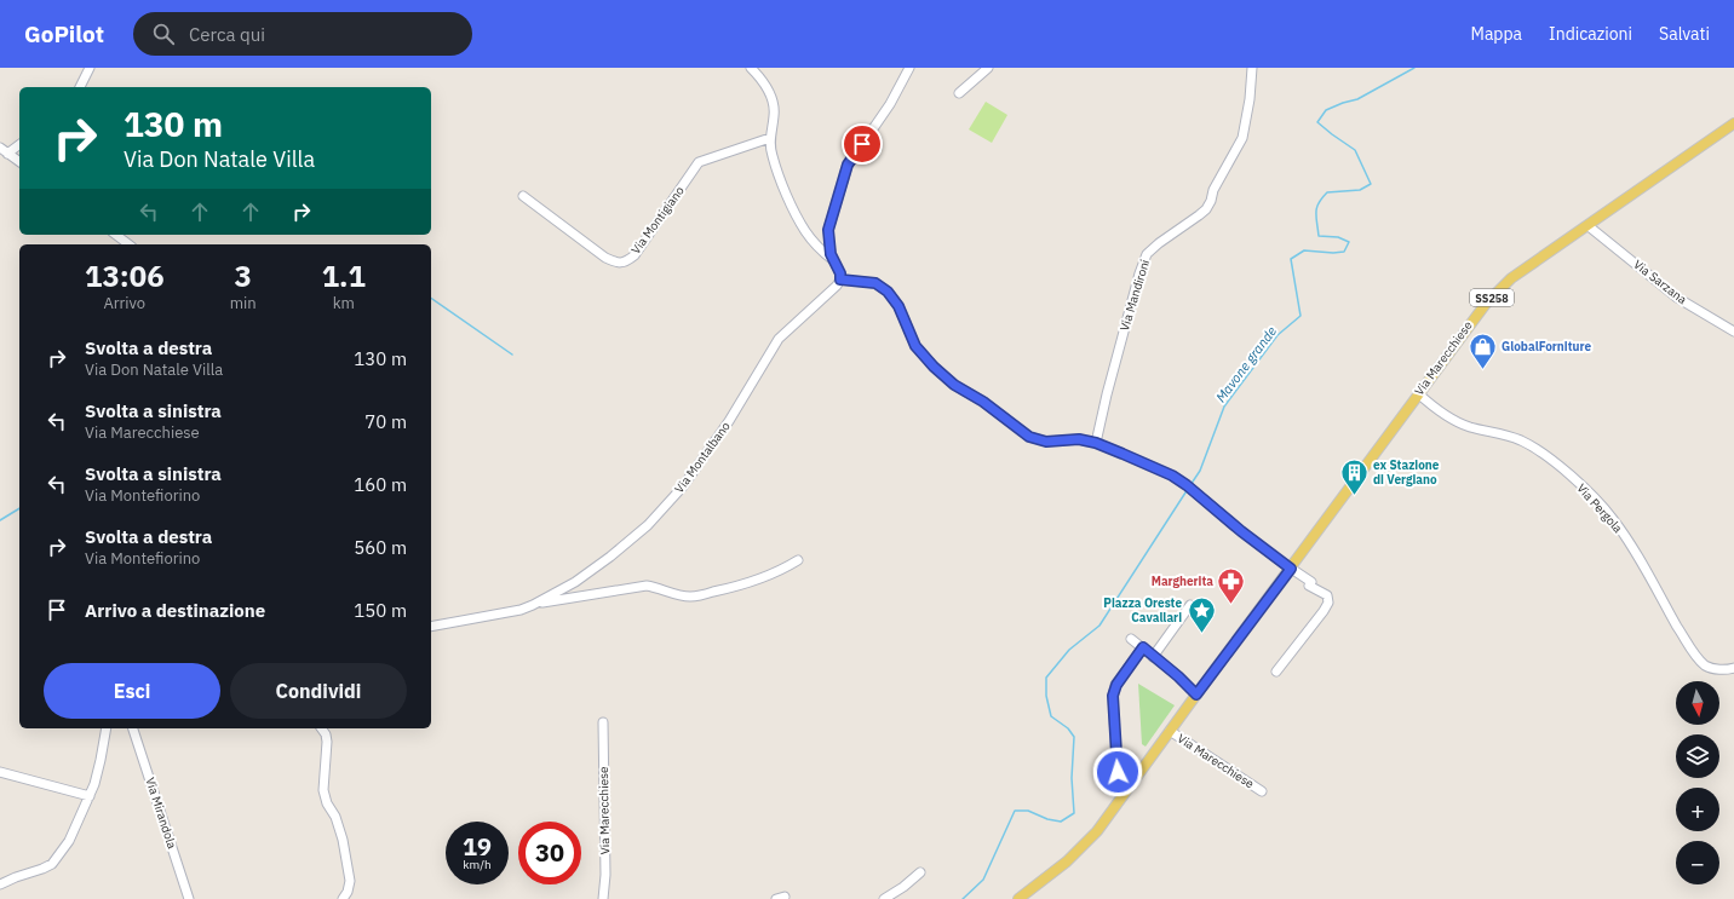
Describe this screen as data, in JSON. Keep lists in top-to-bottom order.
{
  "streets": {
    "main road": ["SS258", "Via Marecchiese"],
    "street": [
      "Via Montigiano",
      "Via Sarzana",
      "Via Mandironi",
      "Via Montalbano",
      "Via Pergola",
      "Via Mirandola"
    ]
  },
  "crossings": [
    ["Via Sarzana", "Via Marecchiese"],
    ["Via Marecchiese", "Via Pergola"]
  ],
  "water": ["Mavone grande"],
  "places": {
    "shop": ["GlobalForniture"],
    "building": ["ex Stazione di Vergiano"],
    "pharmacy": ["Margherita"],
    "place": ["Piazza Oreste Cavallari"]
  },
  "north": "bottom",
  "page": {
    "header": "GoPilot",
    "search": "Cerca qui",
    "nav": ["Mappa", "Indicazioni", "Salvati"],
    "turn": ["130 m", "Via Don Natale Villa"],
    "eta": [
      "13:06",
      "Arrivo",
      "3",
      "min",
      "1.1",
      "km"
    ],
    "list": [
      {
        "name": "Svolta a destra",
        "note": "Via Don Natale Villa",
        "value": "130 m"
      },
      {
        "name": "Svolta a sinistra",
        "note": "Via Marecchiese",
        "value": "70 m"
      },
      {
        "name": "Svolta a sinistra",
        "note": "Via Montefiorino",
        "value": "160 m"
      },
      {
        "name": "Svolta a destra",
        "note": "Via Montefiorino",
        "value": "560 m"
      },
      {
        "name": "Arrivo a destinazione",
        "value": "150 m"
      }
    ],
    "buttons": ["Esci", "Condividi"],
    "map_buttons": ["+", "−"],
    "speed": "19 km/h",
    "limit": "30"
  }
}
